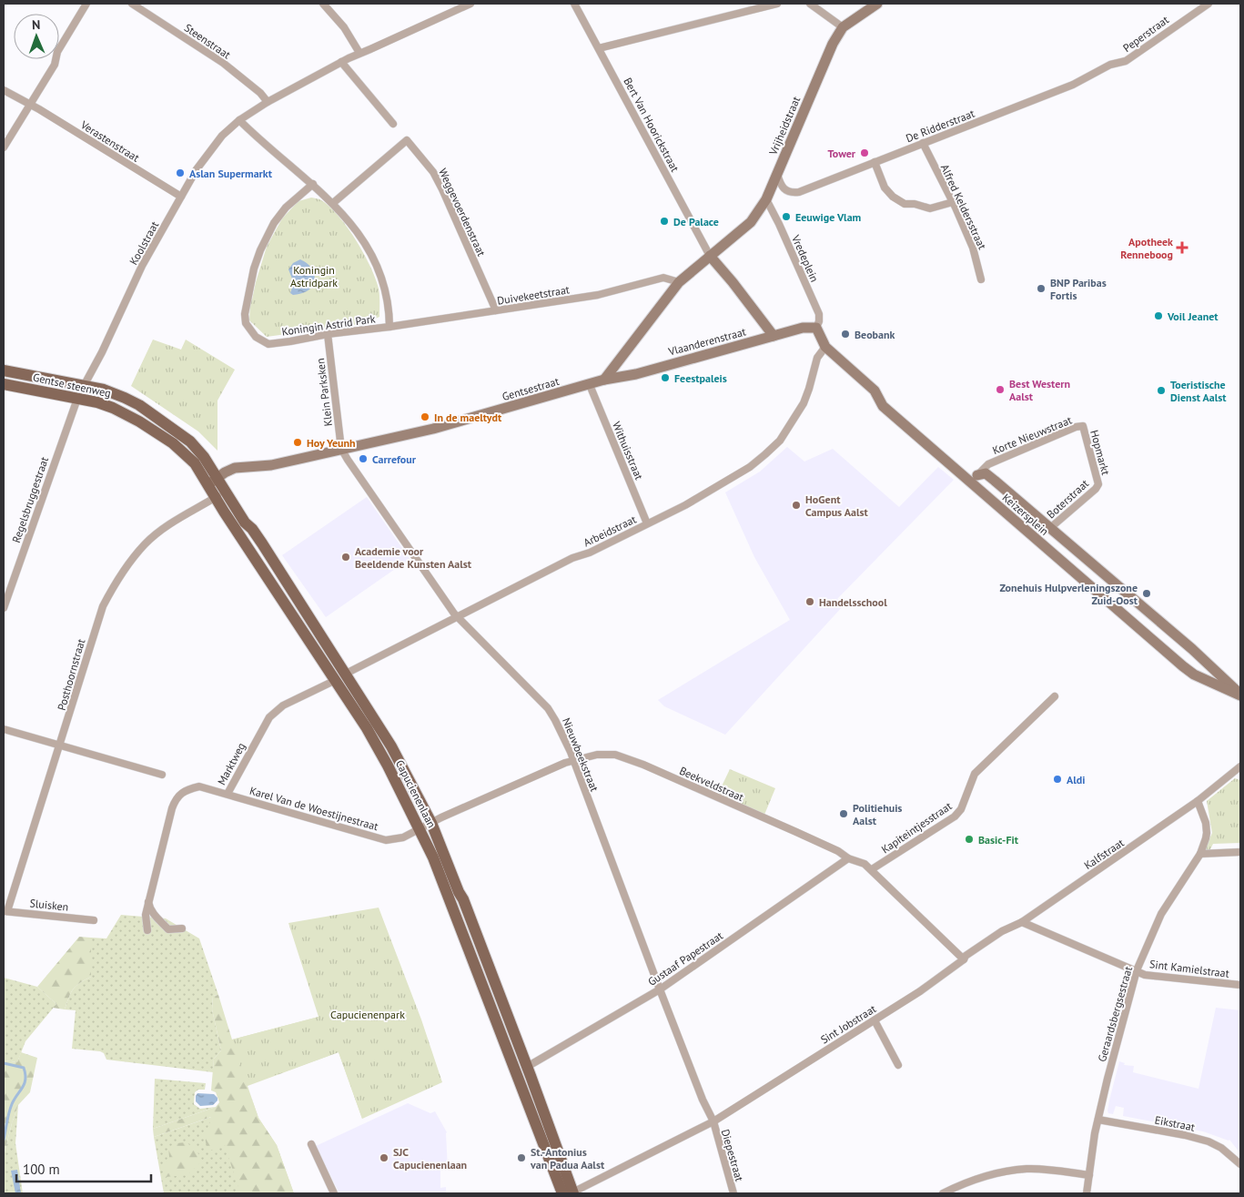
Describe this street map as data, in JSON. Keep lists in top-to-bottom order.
{
  "streets": {
    "main road": ["Gentse steenweg", "Capucienenlaan"],
    "street": [
      "Peperstraat",
      "Steenstraat",
      "Bert Van Hoorickstraat",
      "Vrijheidstraat",
      "De Ridderstraat",
      "Verastenstraat",
      "Alfred Keldersstraat",
      "Weggevoerdenstraat",
      "Koolstraat",
      "Vredeplein",
      "Duivekeetstraat",
      "Koningin Astrid Park",
      "Vlaanderenstraat",
      "Gentsestraat",
      "Klein Parksken",
      "Korte Nieuwstraat",
      "Withuisstraat",
      "Hopmarkt",
      "Boterstraat",
      "Regelsbruggestraat",
      "Keizersplein",
      "Arbeidstraat",
      "Posthoornstraat",
      "Nieuwbeekstraat",
      "Marktweg",
      "Beekveldstraat",
      "Karel Van de Woestijnestraat",
      "Kapiteintjesstraat",
      "Kalfstraat",
      "Sluisken",
      "Gustaaf Papestraat",
      "Sint Kamielstraat",
      "Geraardsbergsestraat",
      "Sint Jobstraat",
      "Eikstraat",
      "Diepestraat"
    ]
  },
  "crossings": [
    ["Peperstraat", "De Ridderstraat"],
    ["Steenstraat", "Koolstraat"],
    ["Bert Van Hoorickstraat", "Vrijheidstraat"],
    ["Vrijheidstraat", "De Ridderstraat"],
    ["Vrijheidstraat", "Vredeplein"],
    ["De Ridderstraat", "Alfred Keldersstraat"],
    ["Verastenstraat", "Koolstraat"],
    ["Weggevoerdenstraat", "Duivekeetstraat"],
    ["Weggevoerdenstraat", "Koningin Astrid Park"],
    ["Koolstraat", "Koningin Astrid Park"],
    ["Koolstraat", "Gentse steenweg"],
    ["Vredeplein", "Vlaanderenstraat"],
    ["Vredeplein", "Keizersplein"],
    ["Duivekeetstraat", "Koningin Astrid Park"],
    ["Koningin Astrid Park", "Klein Parksken"],
    ["Vlaanderenstraat", "Gentsestraat"],
    ["Vlaanderenstraat", "Keizersplein"],
    ["Gentse steenweg", "Gentsestraat"],
    ["Gentse steenweg", "Regelsbruggestraat"],
    ["Gentse steenweg", "Capucienenlaan"],
    ["Gentsestraat", "Klein Parksken"],
    ["Gentsestraat", "Withuisstraat"],
    ["Gentsestraat", "Nieuwbeekstraat"],
    ["Gentsestraat", "Capucienenlaan"],
    ["Klein Parksken", "Nieuwbeekstraat"],
    ["Korte Nieuwstraat", "Hopmarkt"],
    ["Korte Nieuwstraat", "Keizersplein"],
    ["Withuisstraat", "Arbeidstraat"],
    ["Hopmarkt", "Boterstraat"],
    ["Boterstraat", "Keizersplein"],
    ["Keizersplein", "Arbeidstraat"],
    ["Arbeidstraat", "Nieuwbeekstraat"],
    ["Arbeidstraat", "Capucienenlaan"],
    ["Posthoornstraat", "Capucienenlaan"],
    ["Posthoornstraat", "Sluisken"],
    ["Nieuwbeekstraat", "Beekveldstraat"],
    ["Nieuwbeekstraat", "Gustaaf Papestraat"],
    ["Nieuwbeekstraat", "Sint Jobstraat"],
    ["Nieuwbeekstraat", "Diepestraat"],
    ["Marktweg", "Capucienenlaan"],
    ["Marktweg", "Karel Van de Woestijnestraat"],
    ["Beekveldstraat", "Capucienenlaan"],
    ["Beekveldstraat", "Karel Van de Woestijnestraat"],
    ["Beekveldstraat", "Kapiteintjesstraat"],
    ["Beekveldstraat", "Gustaaf Papestraat"],
    ["Beekveldstraat", "Sint Jobstraat"],
    ["Capucienenlaan", "Karel Van de Woestijnestraat"],
    ["Capucienenlaan", "Gustaaf Papestraat"],
    ["Capucienenlaan", "Sint Jobstraat"],
    ["Kalfstraat", "Geraardsbergsestraat"],
    ["Kalfstraat", "Sint Jobstraat"],
    ["Sint Kamielstraat", "Geraardsbergsestraat"],
    ["Geraardsbergsestraat", "Eikstraat"],
    ["Sint Jobstraat", "Diepestraat"]
  ],
  "parks": ["Koningin Astridpark", "Capucienenpark"],
  "places": {
    "other": [
      "Tower",
      "Aslan Supermarkt",
      "Eeuwige Vlam",
      "De Palace",
      "BNP Paribas Fortis",
      "Voil Jeanet",
      "Beobank",
      "Feestpaleis",
      "Best Western Aalst",
      "Toeristische Dienst Aalst",
      "In de maeltydt",
      "Hoy Yeunh",
      "Carrefour",
      "HoGent Campus Aalst",
      "Academie voor Beeldende Kunsten Aalst",
      "Zonehuis Hulpverleningszone Zuid-Oost",
      "Handelsschool",
      "Aldi",
      "Politiehuis Aalst",
      "Basic-Fit",
      "SJC Capucienenlaan",
      "St.-Antonius van Padua Aalst"
    ],
    "health": ["Apotheek Renneboog"]
  },
  "scale_bar": "100 m",
  "north": "top"
}
